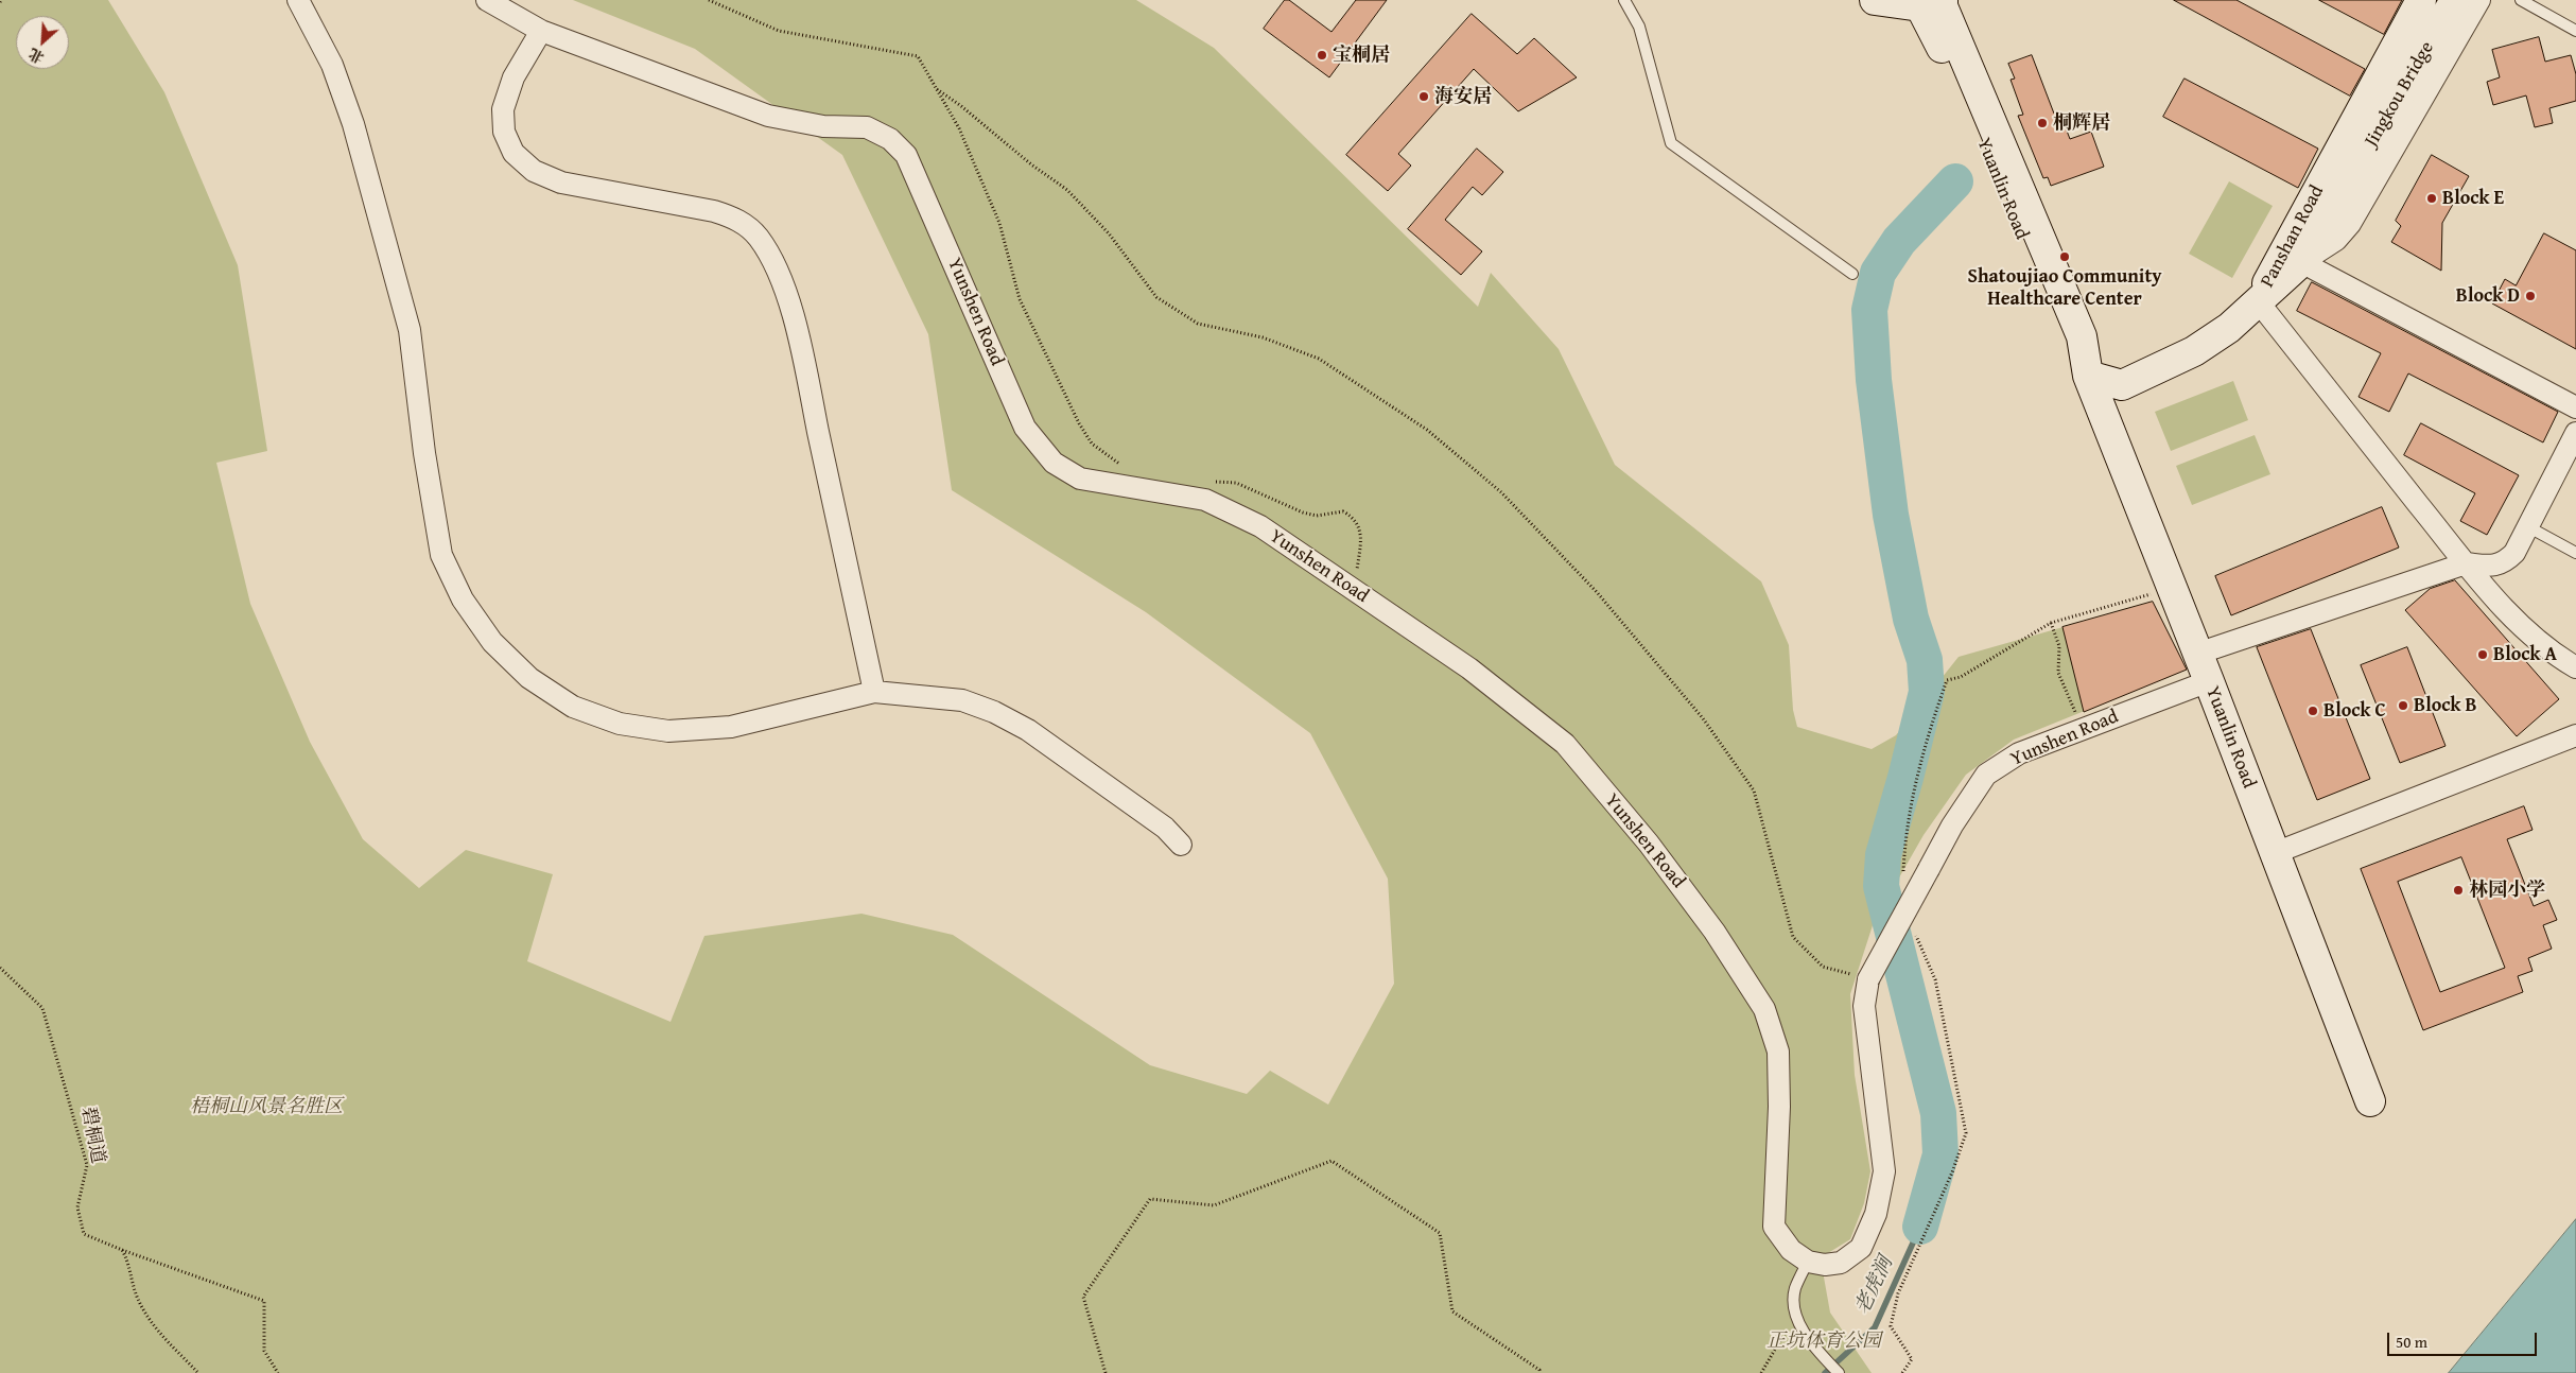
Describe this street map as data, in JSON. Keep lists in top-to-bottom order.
{
  "streets": {
    "main road": ["Jingkou Bridge", "Yuanlin Road", "Panshan Road"],
    "street": ["Yunshen Road"],
    "path": ["碧桐道"]
  },
  "crossings": [
    ["Jingkou Bridge", "Panshan Road"],
    ["Yuanlin Road", "Panshan Road"],
    ["Yuanlin Road", "Yunshen Road"]
  ],
  "water": ["老虎涧"],
  "parks": ["梧桐山风景名胜区", "正坑体育公园"],
  "places": [
    "宝桐居",
    "海安居",
    "桐辉居",
    "Block E",
    "Shatoujiao Community Healthcare Center",
    "Block D",
    "Block A",
    "Block B",
    "Block C",
    "林园小学"
  ],
  "scale_bar": "50 m",
  "north": "bottom left"
}
